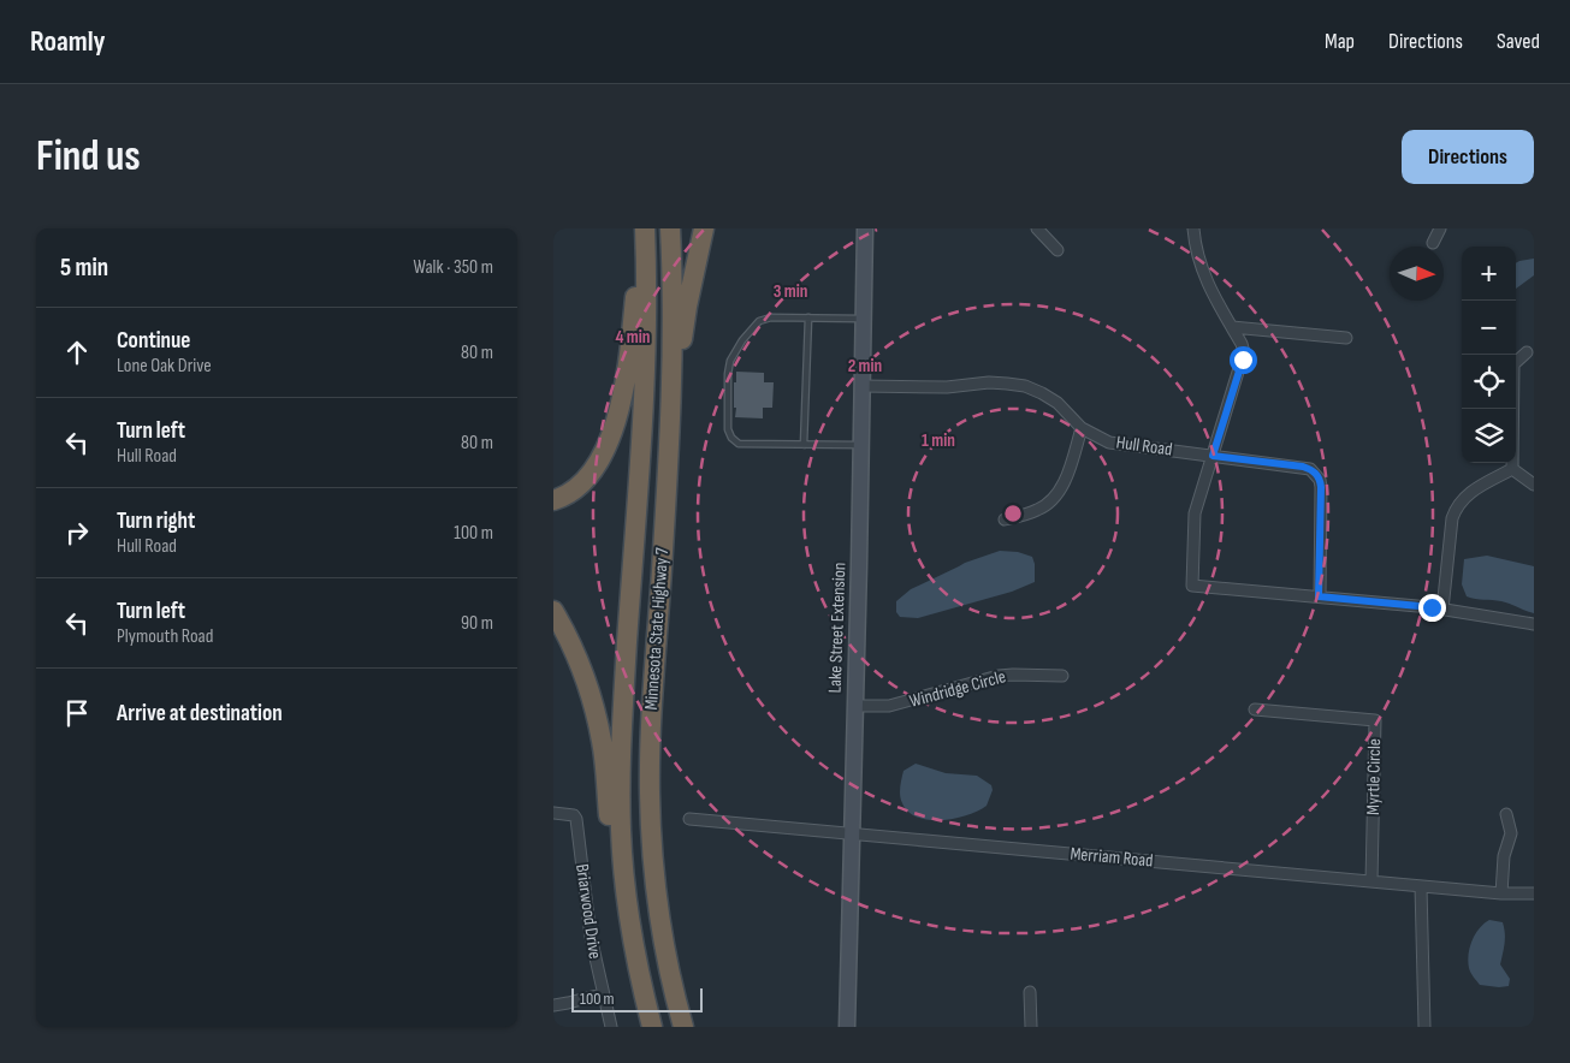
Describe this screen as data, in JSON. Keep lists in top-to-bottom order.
{
  "streets": {
    "highway": ["Minnesota State Highway 7"],
    "street": [
      "Hull Road",
      "Lake Street Extension",
      "Windridge Circle",
      "Myrtle Circle",
      "Merriam Road",
      "Briarwood Drive"
    ]
  },
  "crossings": [
    ["Hull Road", "Lake Street Extension"],
    ["Lake Street Extension", "Windridge Circle"],
    ["Lake Street Extension", "Merriam Road"],
    ["Myrtle Circle", "Merriam Road"]
  ],
  "scale_bar": "100 m",
  "north": "right",
  "page": {
    "header": "Roamly",
    "nav": ["Map", "Directions", "Saved"],
    "buttons": "Directions",
    "title": "Find us",
    "heading": ["5 min", "Walk · 350 m"],
    "map_buttons": ["+", "−"],
    "list": [
      ["Continue", "Lone Oak Drive", "80 m"],
      ["Turn left", "Hull Road", "80 m"],
      ["Turn right", "Hull Road", "100 m"],
      ["Turn left", "Plymouth Road", "90 m"],
      "Arrive at destination"
    ],
    "scale": "100 m"
  },
  "rings": [
    "3 min",
    "4 min",
    "2 min",
    "1 min"
  ]
}
